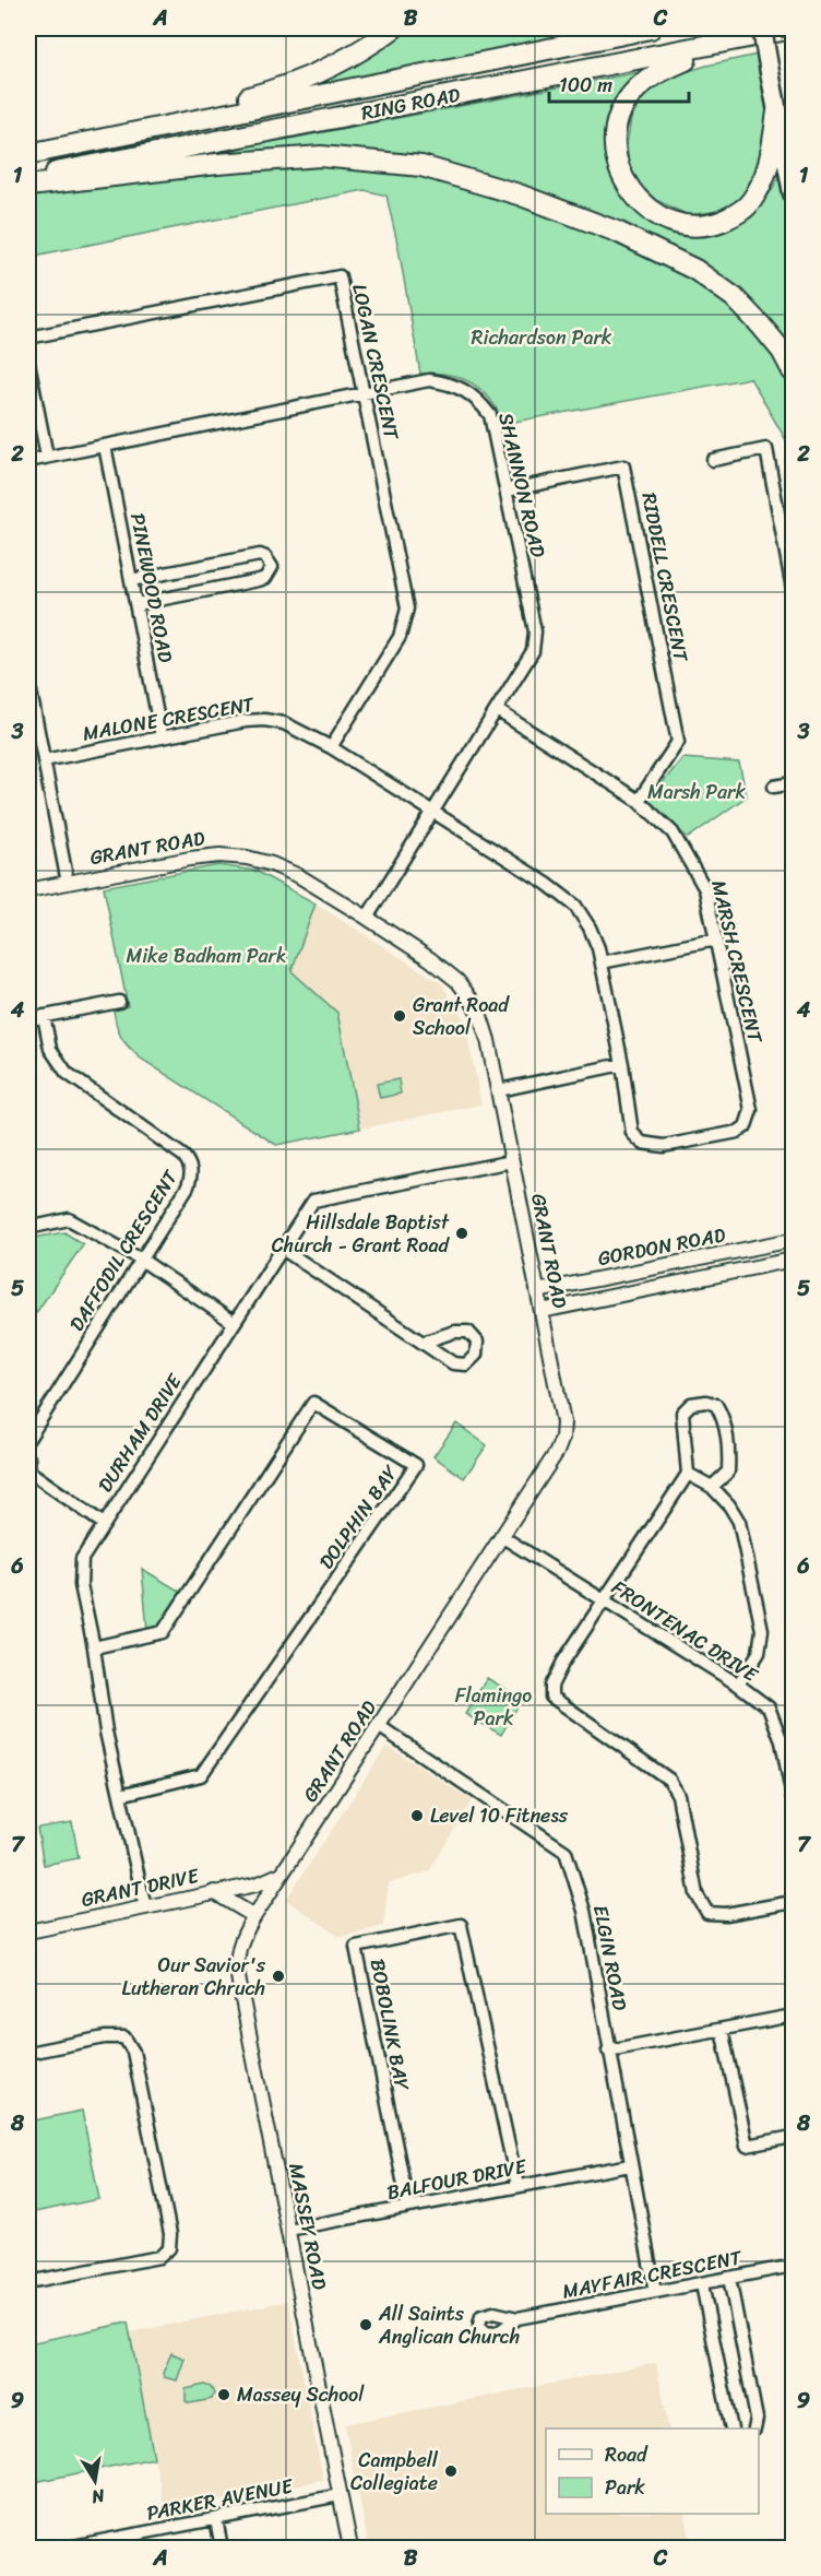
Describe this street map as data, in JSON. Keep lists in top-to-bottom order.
{
  "streets": {
    "highway": ["RING ROAD"],
    "street": [
      "LOGAN CRESCENT",
      "SHANNON ROAD",
      "RIDDELL CRESCENT",
      "PINEWOOD ROAD",
      "MALONE CRESCENT",
      "GRANT ROAD",
      "MARSH CRESCENT",
      "GORDON ROAD",
      "DAFFODIL CRESCENT",
      "DURHAM DRIVE",
      "DOLPHIN BAY",
      "FRONTENAC DRIVE",
      "GRANT DRIVE",
      "ELGIN ROAD",
      "BOBOLINK BAY",
      "BALFOUR DRIVE",
      "MASSEY ROAD",
      "MAYFAIR CRESCENT",
      "PARKER AVENUE"
    ]
  },
  "crossings": [
    ["LOGAN CRESCENT", "SHANNON ROAD"],
    ["LOGAN CRESCENT", "MALONE CRESCENT"],
    ["SHANNON ROAD", "RIDDELL CRESCENT"],
    ["SHANNON ROAD", "PINEWOOD ROAD"],
    ["SHANNON ROAD", "MALONE CRESCENT"],
    ["SHANNON ROAD", "GRANT ROAD"],
    ["SHANNON ROAD", "MARSH CRESCENT"],
    ["RIDDELL CRESCENT", "MARSH CRESCENT"],
    ["PINEWOOD ROAD", "MALONE CRESCENT"],
    ["MALONE CRESCENT", "MARSH CRESCENT"],
    ["GRANT ROAD", "GORDON ROAD"],
    ["GRANT ROAD", "DURHAM DRIVE"],
    ["GRANT ROAD", "FRONTENAC DRIVE"],
    ["GRANT ROAD", "GRANT DRIVE"],
    ["GRANT ROAD", "ELGIN ROAD"],
    ["GRANT ROAD", "MASSEY ROAD"],
    ["DURHAM DRIVE", "DOLPHIN BAY"],
    ["DURHAM DRIVE", "GRANT DRIVE"],
    ["GRANT DRIVE", "MASSEY ROAD"],
    ["ELGIN ROAD", "BALFOUR DRIVE"],
    ["ELGIN ROAD", "MAYFAIR CRESCENT"],
    ["BOBOLINK BAY", "BALFOUR DRIVE"],
    ["BALFOUR DRIVE", "MASSEY ROAD"],
    ["MASSEY ROAD", "PARKER AVENUE"]
  ],
  "parks": [
    "Richardson Park",
    "Marsh Park",
    "Mike Badham Park",
    "Flamingo Park"
  ],
  "places": [
    "Grant Road School",
    "Hillsdale Baptist Church - Grant Road",
    "Level 10 Fitness",
    "Our Savior's Lutheran Chruch",
    "All Saints Anglican Church",
    "Massey School",
    "Campbell Collegiate"
  ],
  "legend": ["Road", "Park"],
  "scale_bar": "100 m",
  "north": "bottom",
  "grid": {
    "columns": ["A", "B", "C"],
    "rows": [
      "1",
      "2",
      "3",
      "4",
      "5",
      "6",
      "7",
      "8",
      "9"
    ]
  }
}
